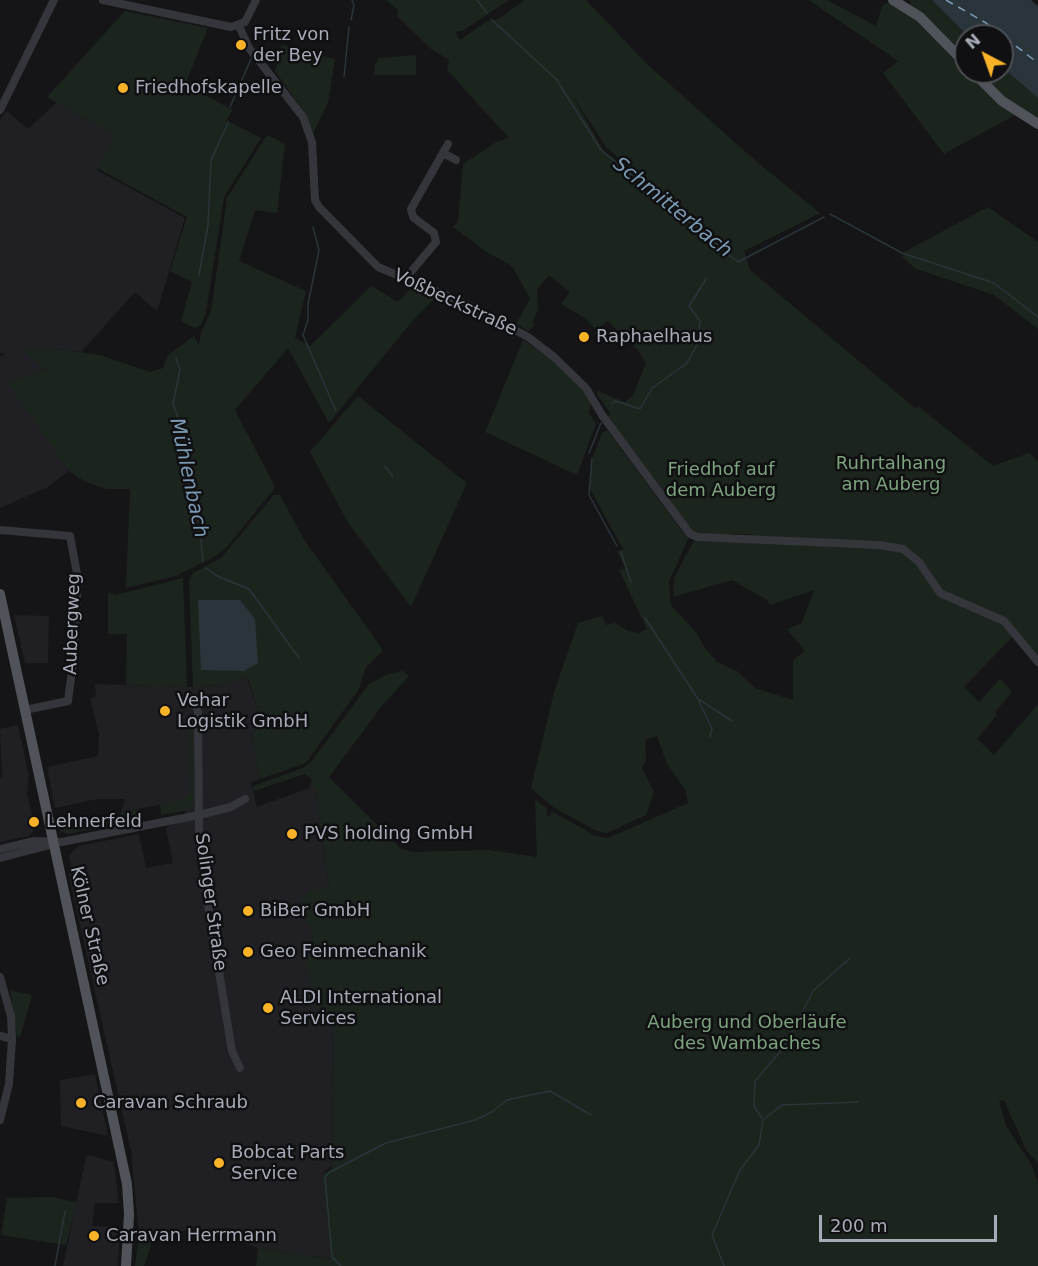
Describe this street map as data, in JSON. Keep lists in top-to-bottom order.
{
  "streets": {
    "main road": ["Kölner Straße"],
    "street": ["Voßbeckstraße", "Aubergweg", "Solinger Straße"]
  },
  "crossings": [
    ["Aubergweg", "Kölner Straße"]
  ],
  "water": ["Schmitterbach", "Mühlenbach"],
  "parks": ["Ruhrtalhang am Auberg", "Friedhof auf dem Auberg", "Auberg und Oberläufe des Wambaches"],
  "places": [
    "Fritz von der Bey",
    "Friedhofskapelle",
    "Raphaelhaus",
    "Vehar Logistik GmbH",
    "Lehnerfeld",
    "PVS holding GmbH",
    "BiBer GmbH",
    "Geo Feinmechanik",
    "ALDI International Services",
    "Caravan Schraub",
    "Bobcat Parts Service",
    "Caravan Herrmann"
  ],
  "scale_bar": "200 m",
  "north": "top left"
}
